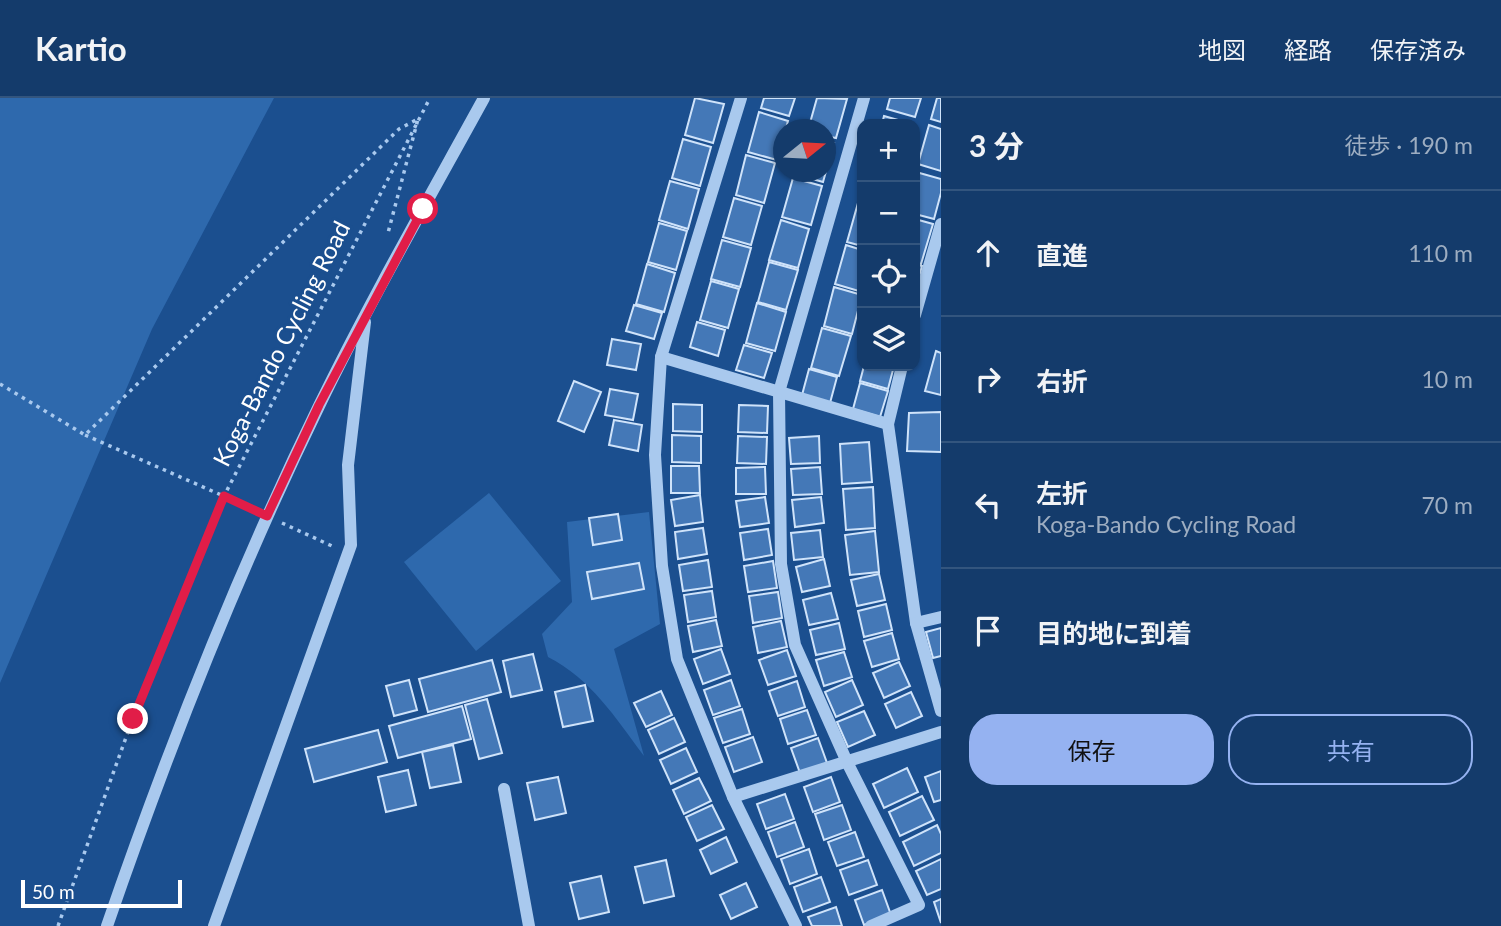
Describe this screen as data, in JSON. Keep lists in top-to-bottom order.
{
  "streets": {
    "path": ["Koga-Bando Cycling Road"]
  },
  "scale_bar": "50 m",
  "north": "right",
  "page": {
    "header": "Kartio",
    "nav": ["地図", "経路", "保存済み"],
    "heading": ["3 分", "徒歩 · 190 m"],
    "map_buttons": ["+", "−"],
    "list": [
      ["直進", "110 m"],
      ["右折", "10 m"],
      ["左折", "Koga-Bando Cycling Road", "70 m"],
      "目的地に到着"
    ],
    "buttons": ["保存", "共有"],
    "scale": "50 m"
  }
}
